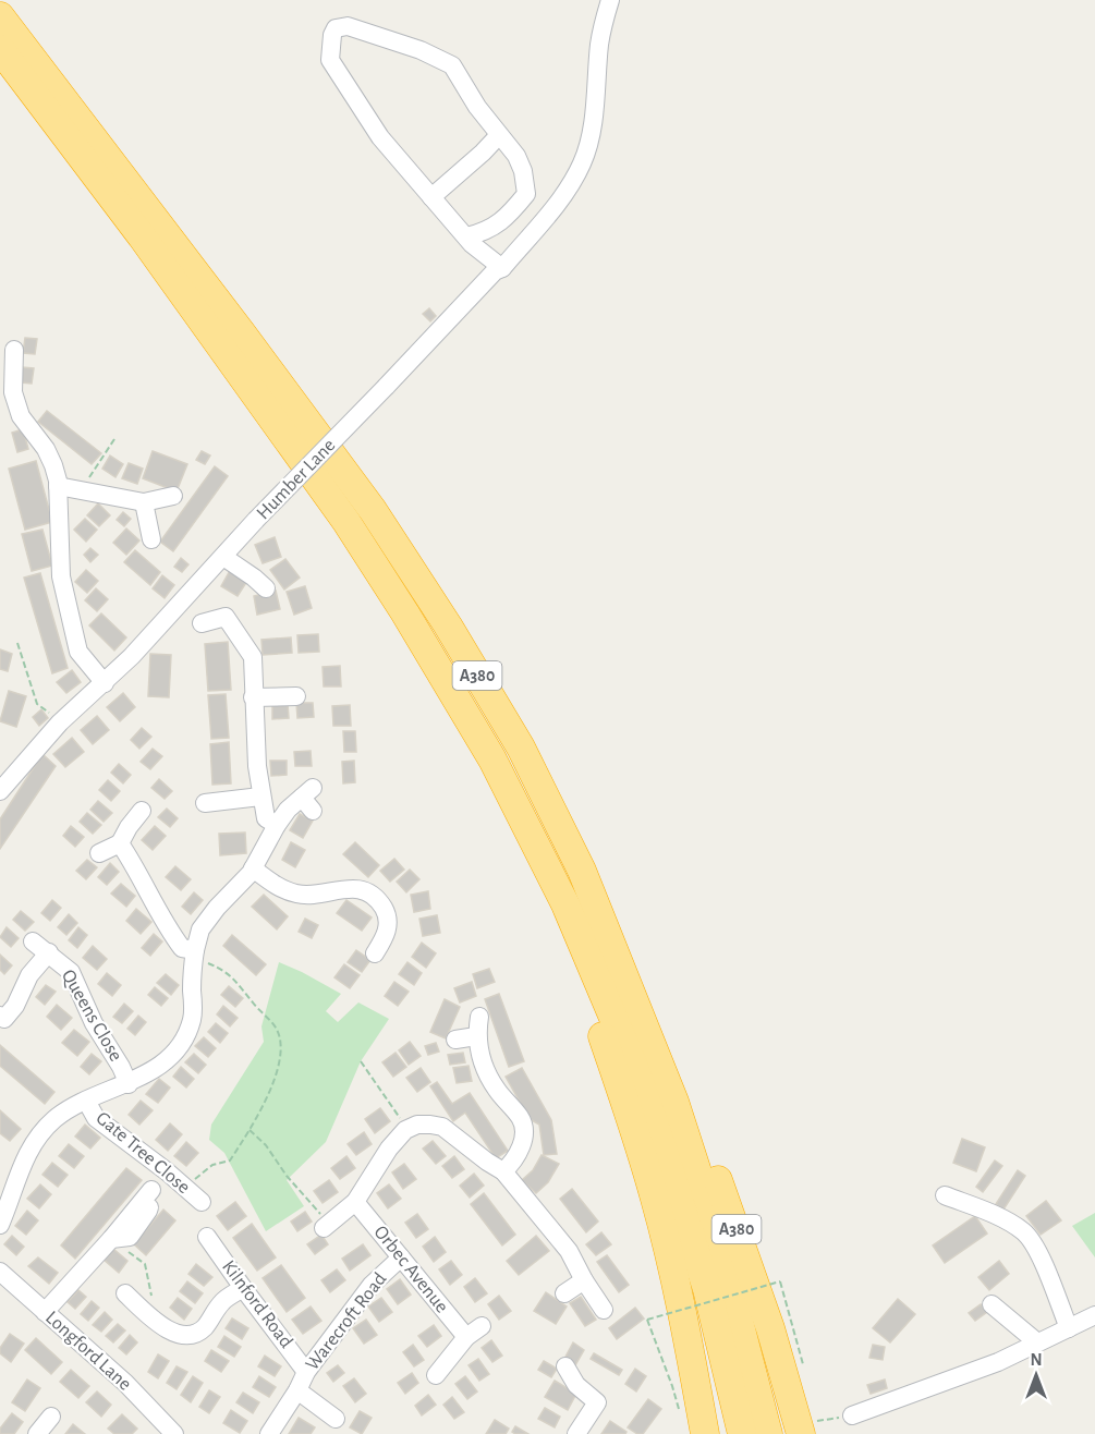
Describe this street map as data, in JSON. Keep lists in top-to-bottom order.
{
  "streets": {
    "highway": ["A380"],
    "street": [
      "Humber Lane",
      "Queens Close",
      "Gate Tree Close",
      "Orbec Avenue",
      "Kilnford Road",
      "Warecroft Road",
      "Longford Lane"
    ]
  },
  "crossings": [
    ["Orbec Avenue", "Warecroft Road"],
    ["Kilnford Road", "Warecroft Road"]
  ],
  "north": "top"
}
